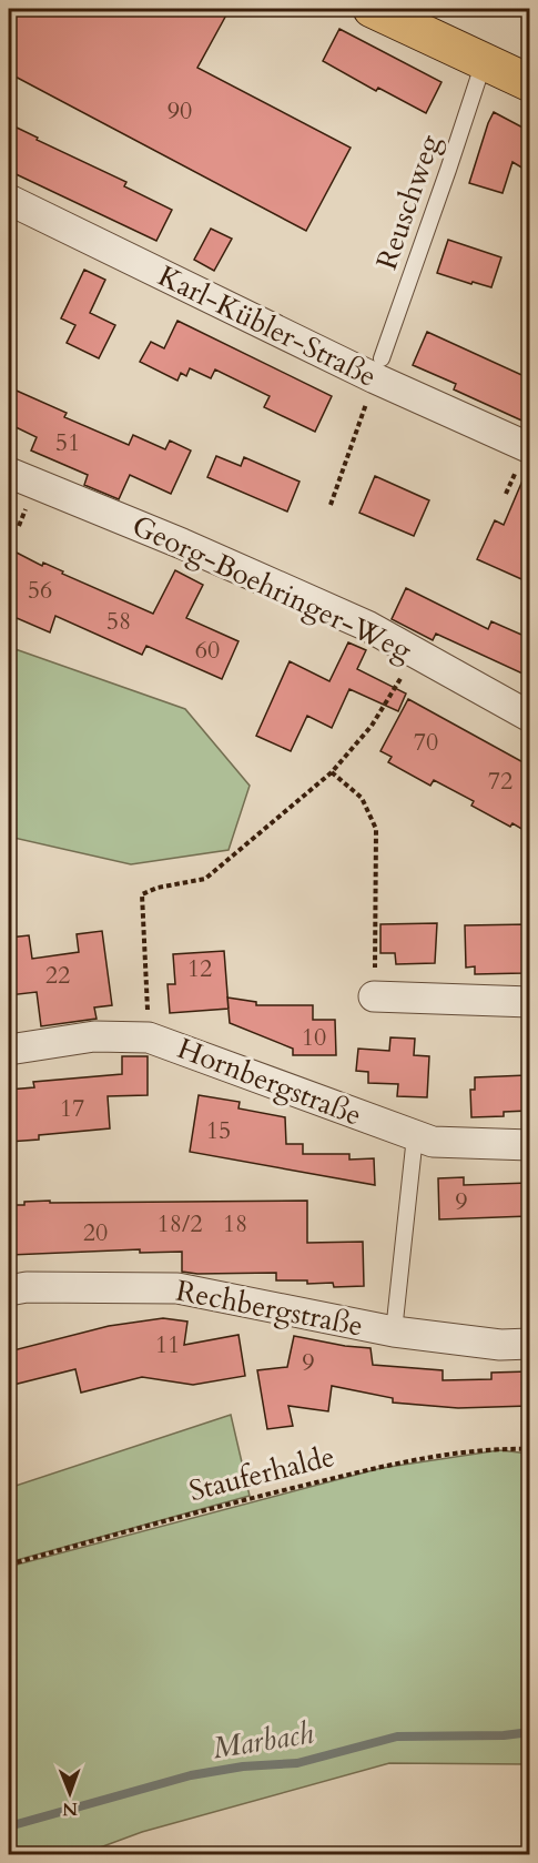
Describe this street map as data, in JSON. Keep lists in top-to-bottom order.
{
  "streets": {
    "street": [
      "Karl-Kübler-Straße",
      "Georg-Boehringer-Weg",
      "Hornbergstraße",
      "Rechbergstraße"
    ],
    "lane": ["Reuschweg"],
    "path": ["Stauferhalde"]
  },
  "water": ["Marbach"],
  "house_numbers": [
    "90",
    "51",
    "56",
    "58",
    "60",
    "70",
    "72",
    "12",
    "22",
    "10",
    "17",
    "15",
    "9",
    "18/2",
    "18",
    "20",
    "11",
    "9"
  ],
  "north": "bottom"
}
